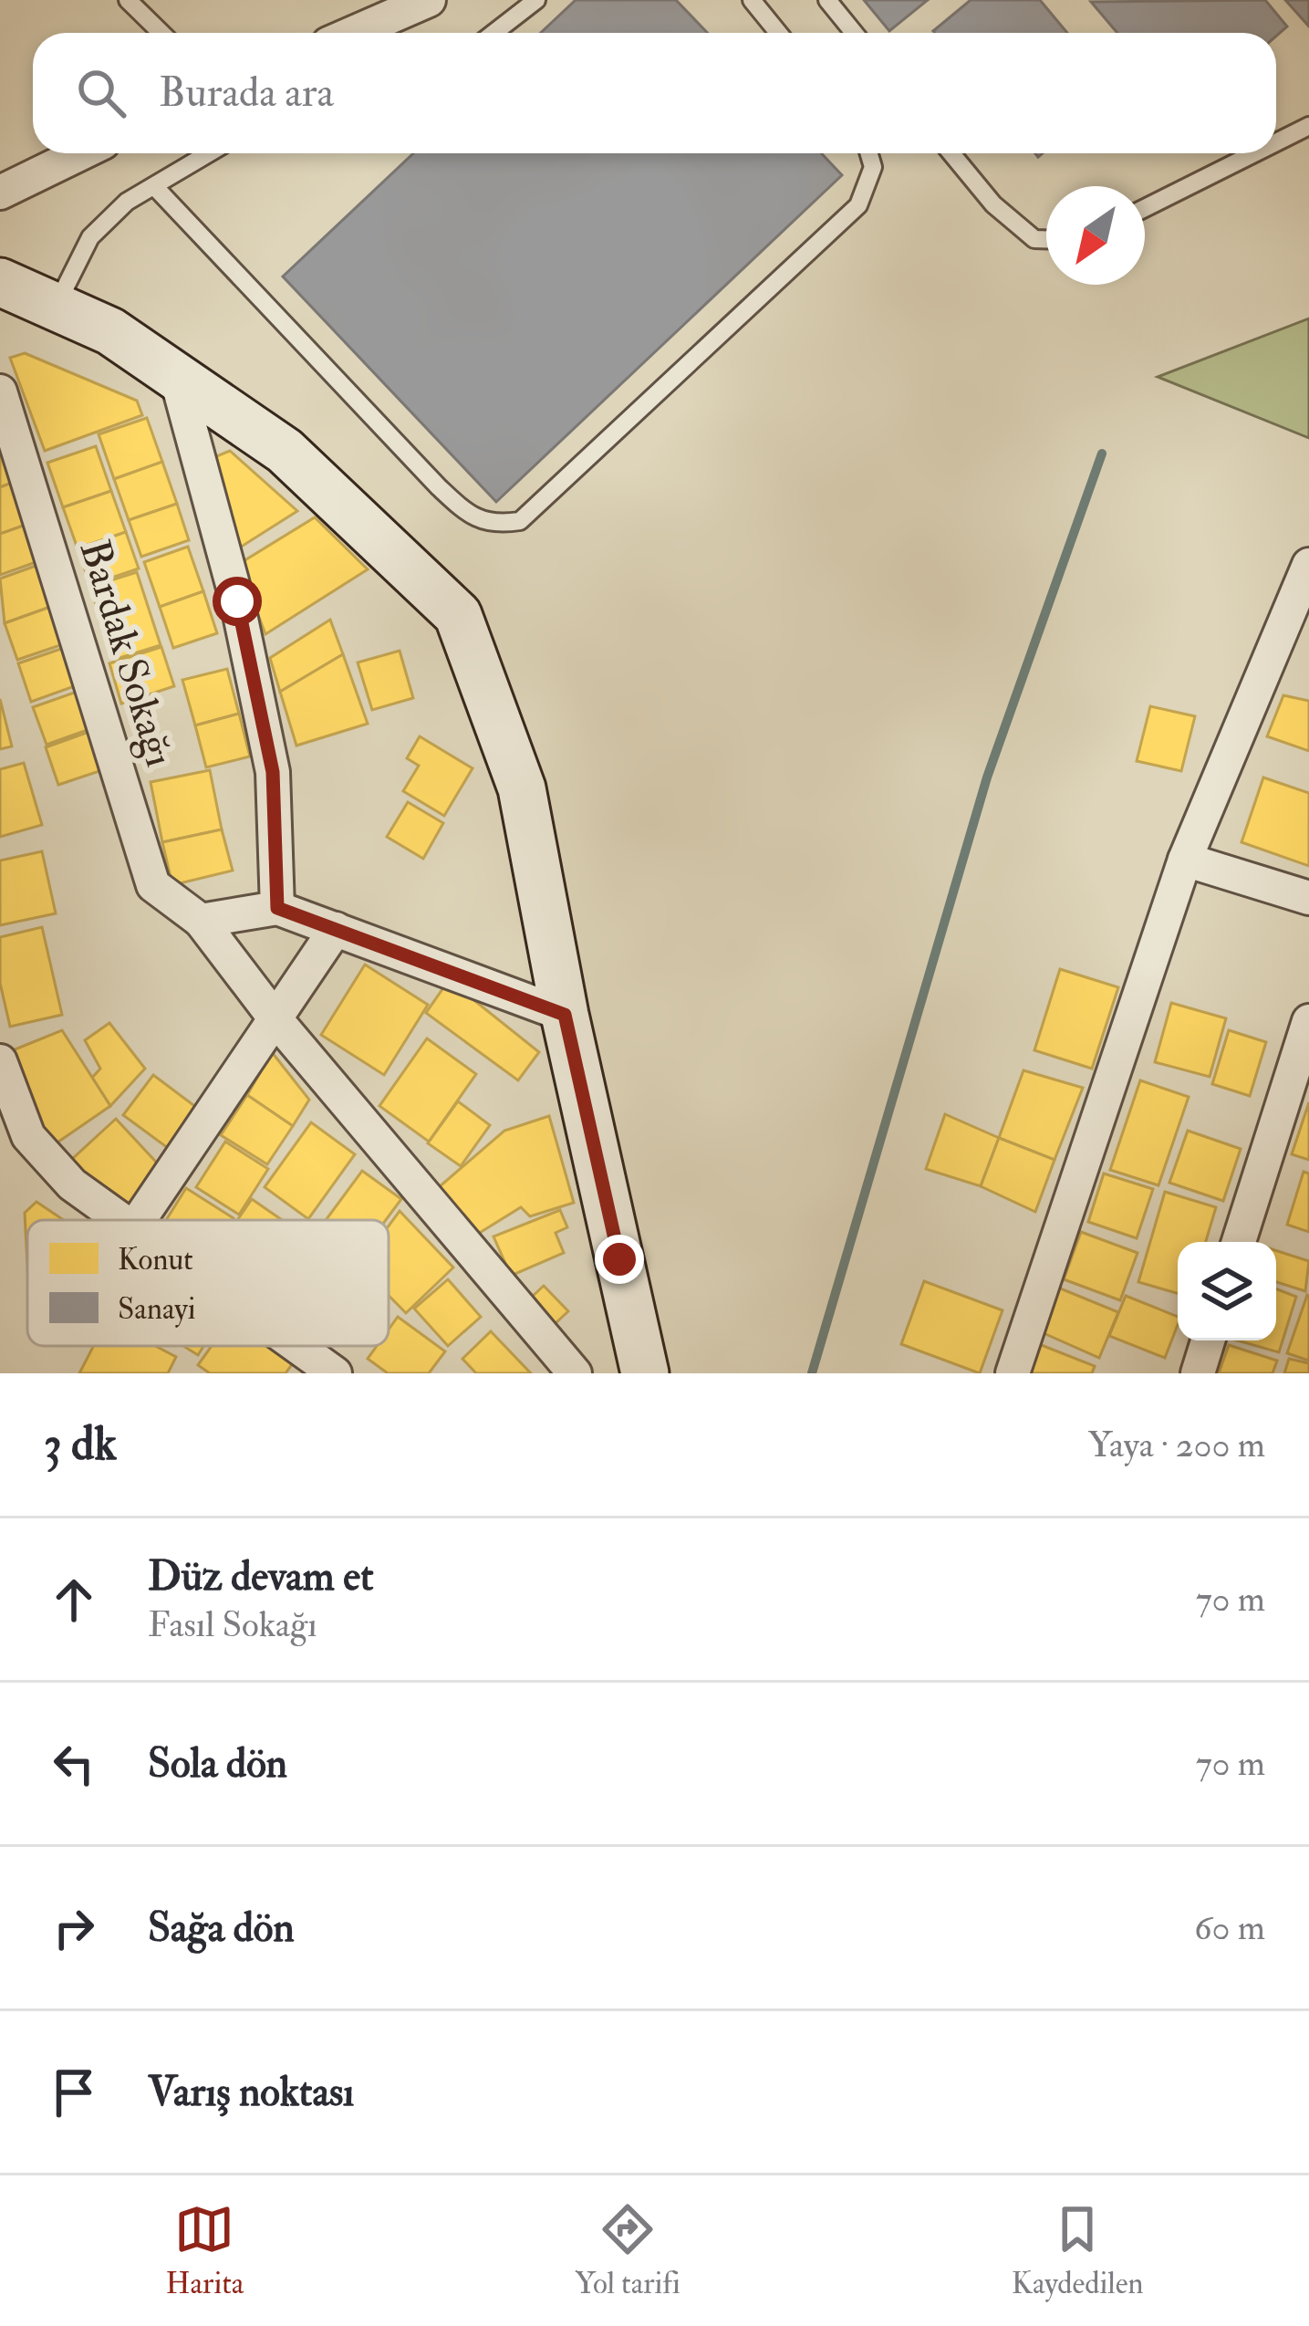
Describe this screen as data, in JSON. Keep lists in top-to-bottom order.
{
  "streets": {
    "street": ["Bardak Sokağı"]
  },
  "legend": ["Konut", "Sanayi"],
  "north": "bottom left",
  "page": {
    "search": "Burada ara",
    "heading": ["3 dk", "Yaya · 200 m"],
    "list": [
      ["Düz devam et", "Fasıl Sokağı", "70 m"],
      ["Sola dön", "70 m"],
      ["Sağa dön", "60 m"],
      "Varış noktası"
    ],
    "nav": ["Harita", "Yol tarifi", "Kaydedilen"]
  }
}
